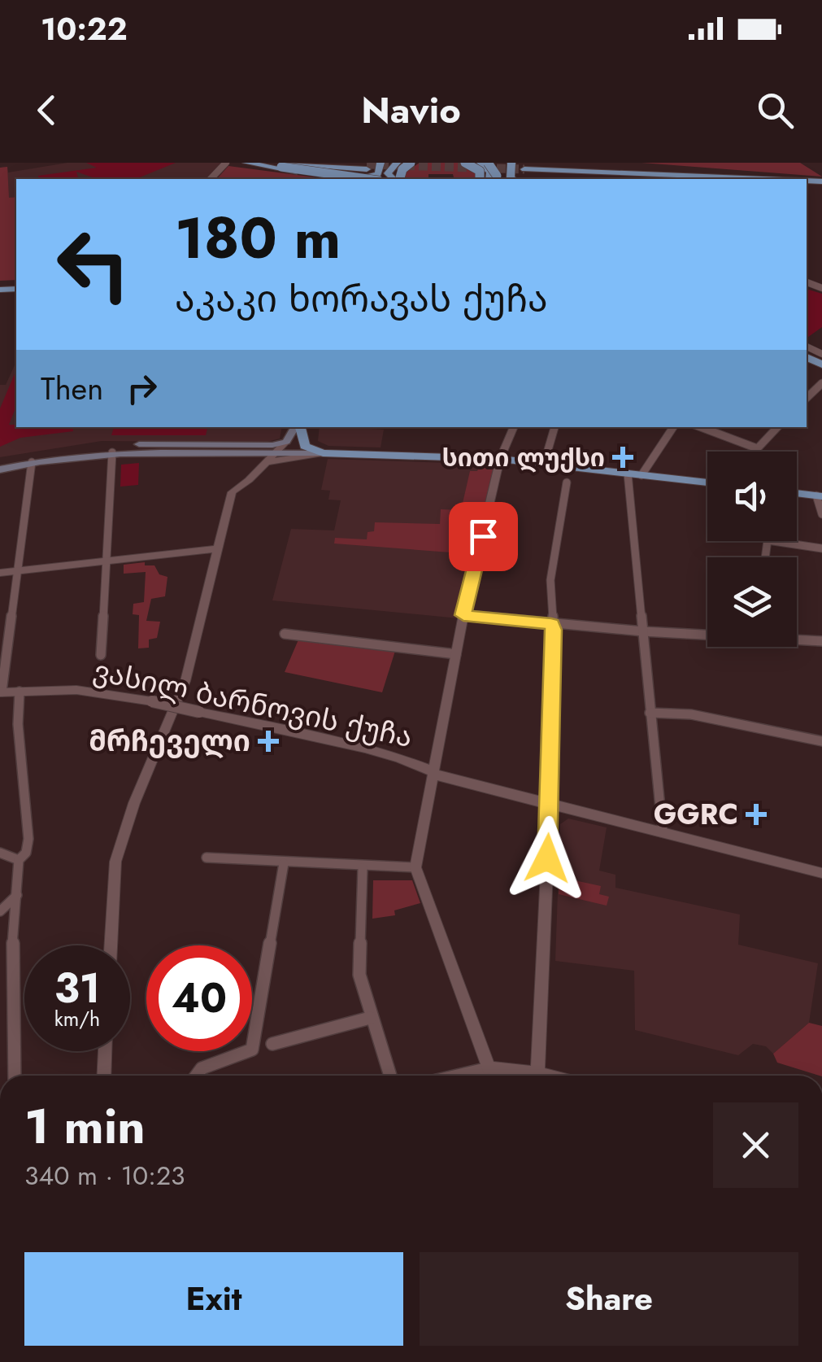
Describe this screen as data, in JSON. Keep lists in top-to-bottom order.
{
  "streets": {
    "street": ["ვასილ ბარნოვის ქუჩა"]
  },
  "places": {
    "health": ["სითი ლუქსი", "მრჩეველი", "GGRC"]
  },
  "page": {
    "status": "10:22",
    "header": "Navio",
    "turn": ["180 m", "აკაკი ხორავას ქუჩა"],
    "then": "Then",
    "speed": "31 km/h",
    "limit": "40",
    "heading": ["1 min", "340 m · 10:23"],
    "buttons": ["Exit", "Share"]
  }
}
